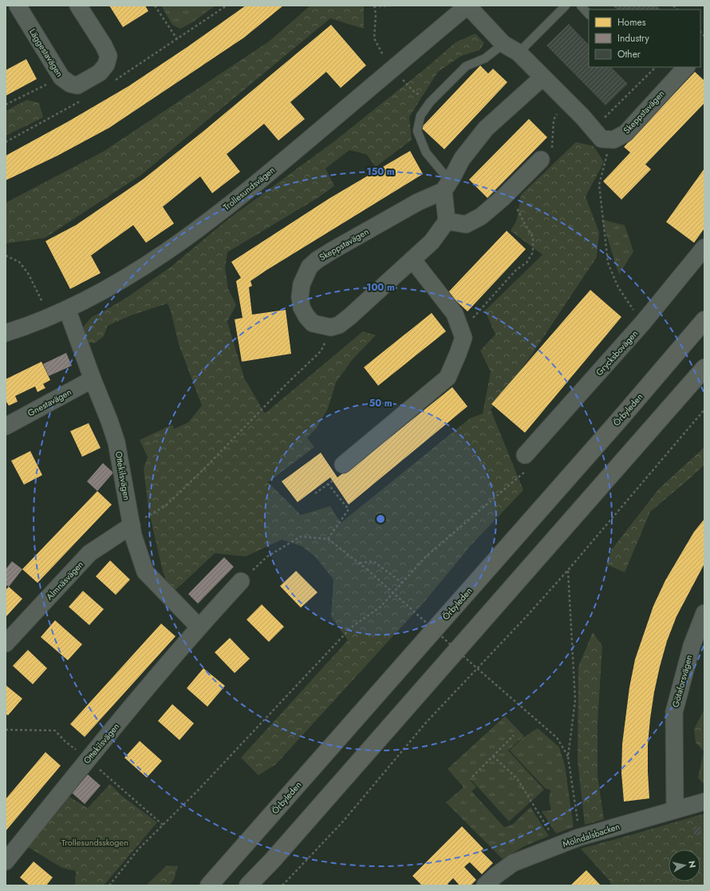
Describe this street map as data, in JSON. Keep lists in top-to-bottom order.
{
  "streets": {
    "main road": ["Örbyleden"],
    "street": [
      "Läggestavägen",
      "Skeppstavägen",
      "Trollesundsvägen",
      "Grycksbovägen",
      "Gnestavägen",
      "Ottekilsvägen",
      "Almnäsvägen",
      "Götaforsvägen",
      "Mölndalsbacken"
    ]
  },
  "crossings": [
    ["Trollesundsvägen", "Ottekilsvägen"],
    ["Gnestavägen", "Ottekilsvägen"],
    ["Ottekilsvägen", "Almnäsvägen"],
    ["Götaforsvägen", "Mölndalsbacken"]
  ],
  "parks": ["Trollesundsskogen"],
  "legend": ["Homes", "Industry", "Other"],
  "north": "right",
  "rings": ["150 m", "100 m", "50 m"]
}
